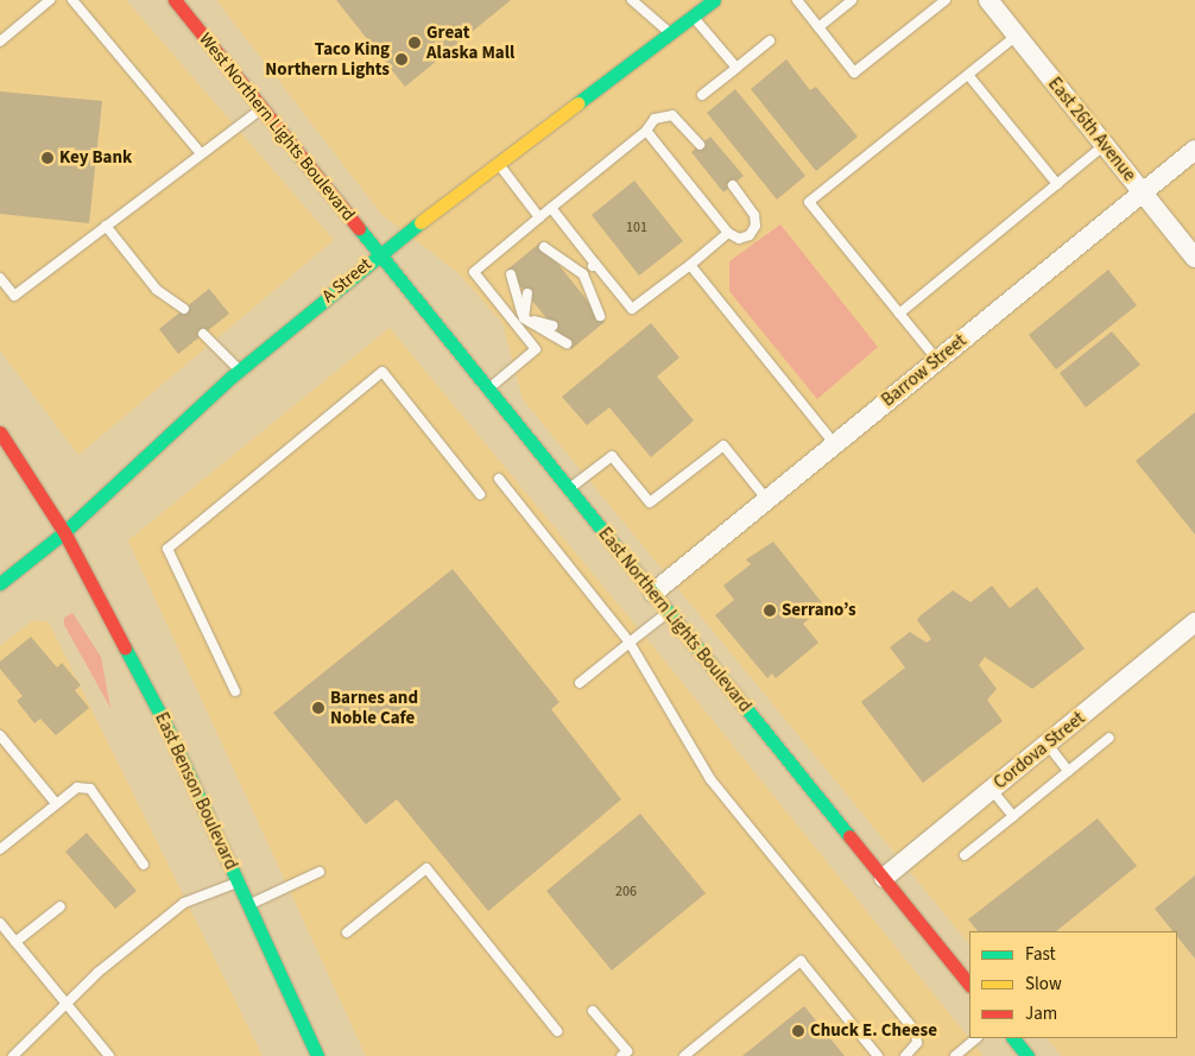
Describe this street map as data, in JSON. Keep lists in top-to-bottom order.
{
  "streets": {
    "main road": [
      "West Northern Lights Boulevard",
      "A Street",
      "East Northern Lights Boulevard",
      "East Benson Boulevard"
    ],
    "street": ["East 26th Avenue", "Barrow Street", "Cordova Street"]
  },
  "crossings": [
    ["West Northern Lights Boulevard", "A Street"],
    ["West Northern Lights Boulevard", "East Northern Lights Boulevard"],
    ["East 26th Avenue", "Barrow Street"],
    ["A Street", "East Northern Lights Boulevard"],
    ["A Street", "East Benson Boulevard"],
    ["Barrow Street", "East Northern Lights Boulevard"],
    ["East Northern Lights Boulevard", "Cordova Street"]
  ],
  "places": [
    "Great Alaska Mall",
    "Taco King Northern Lights",
    "Key Bank",
    "Serrano’s",
    "Barnes and Noble Cafe",
    "Chuck E. Cheese"
  ],
  "house_numbers": ["101", "206"],
  "legend": ["Fast", "Slow", "Jam"]
}
